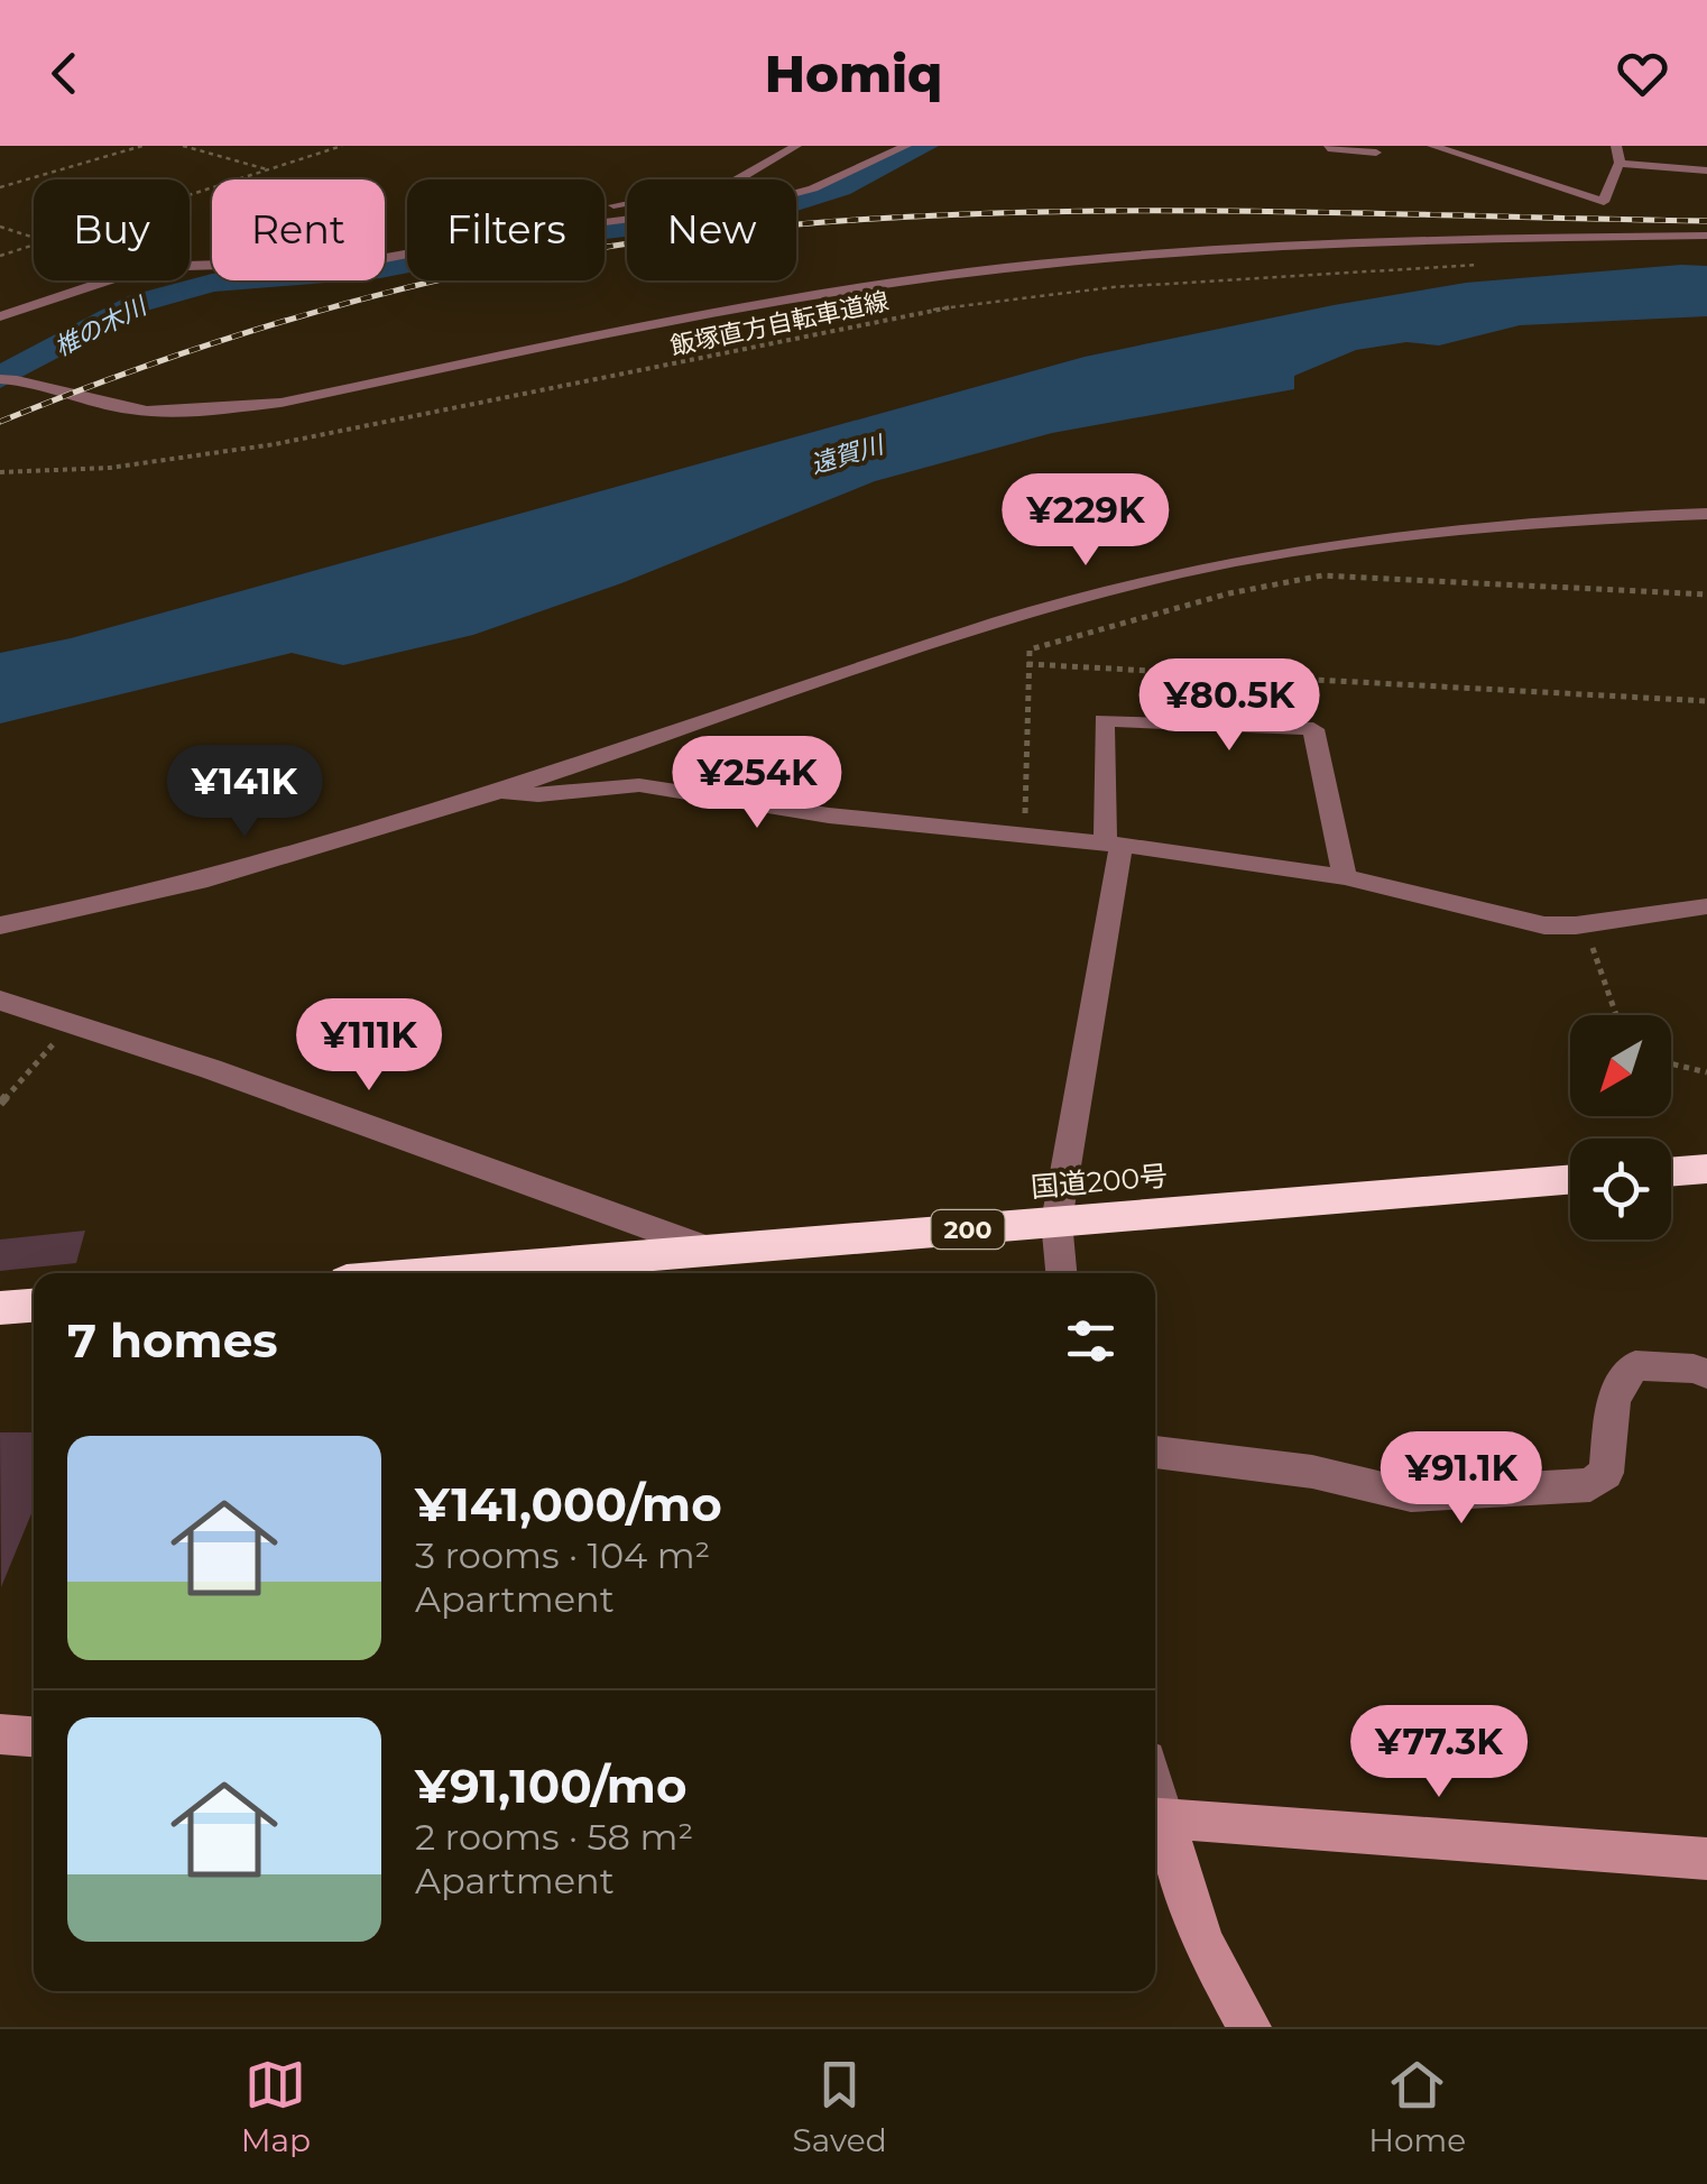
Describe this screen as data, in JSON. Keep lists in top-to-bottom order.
{
  "streets": {
    "highway": ["国道200号", "200"],
    "path": ["飯塚直方自転車道線"]
  },
  "water": ["椎の木川", "遠賀川"],
  "north": "bottom left",
  "page": {
    "header": "Homiq",
    "chip": [
      "Buy",
      "Rent",
      "Filters",
      "New"
    ],
    "price": [
      "¥229K",
      "¥80.5K",
      "¥254K",
      "¥141K",
      "¥111K",
      "¥91.1K",
      "¥77.3K"
    ],
    "heading": "7 homes",
    "list": [
      {
        "name": "¥141,000/mo",
        "note": "3 rooms · 104 m² · Apartment"
      },
      {
        "name": "¥91,100/mo",
        "note": "2 rooms · 58 m² · Apartment"
      }
    ],
    "tabs": ["Map", "Saved", "Home"]
  }
}
